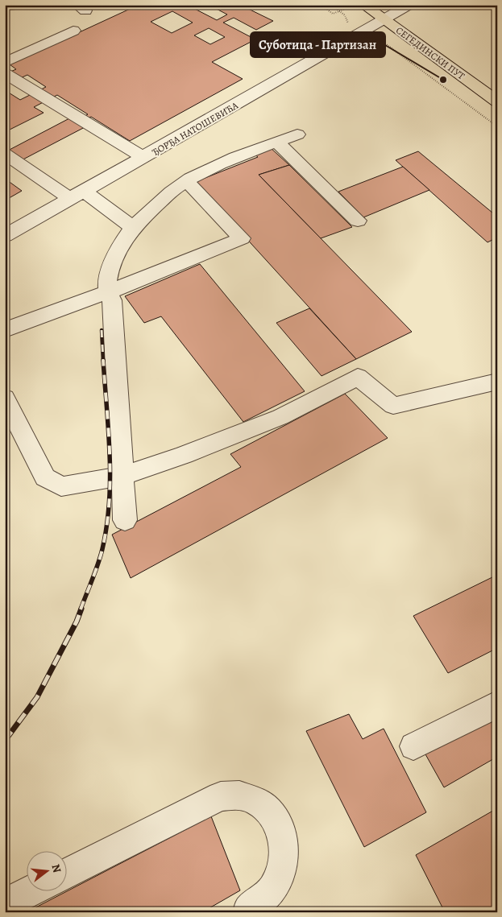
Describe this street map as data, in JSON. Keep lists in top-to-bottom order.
{
  "streets": {
    "main road": ["СЕГЕДИНСКИ ПУТ"],
    "street": ["ЂОРЂА НАТОШЕВИЋА"]
  },
  "crossings": [
    ["СЕГЕДИНСКИ ПУТ", "ЂОРЂА НАТОШЕВИЋА"]
  ],
  "places": ["Суботица - Партизан"],
  "north": "right"
}
